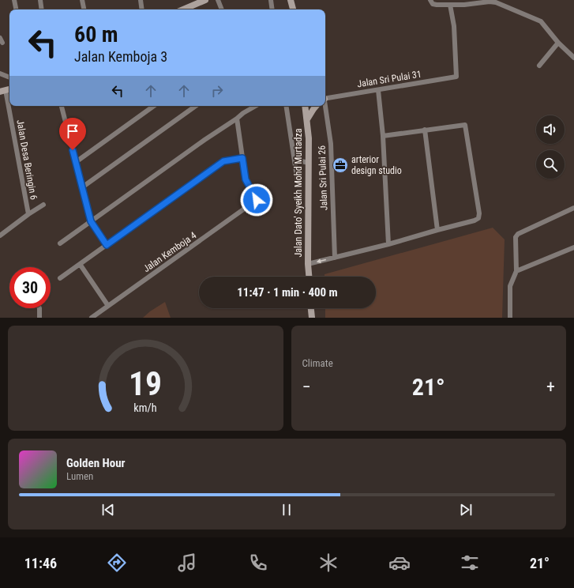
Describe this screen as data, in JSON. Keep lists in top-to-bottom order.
{
  "streets": {
    "main road": ["Jalan Dato' Syeikh Mohd Murtadza"],
    "street": [
      "Jalan Sri Pulai 31",
      "Jalan Desa Beringin 6",
      "Jalan Sri Pulai 26",
      "Jalan Kemboja 4"
    ]
  },
  "places": {
    "office": ["arterior design studio"]
  },
  "page": {
    "turn": ["60 m", "Jalan Kemboja 3"],
    "limit": "30",
    "trip": "11:47 · 1 min · 400 m",
    "tile": "Climate",
    "heat": ["−", "21°", "+"],
    "song": ["Golden Hour", "Lumen"],
    "tabs": ["11:46", "21°"],
    "gauge": ["19", "km/h"]
  }
}
